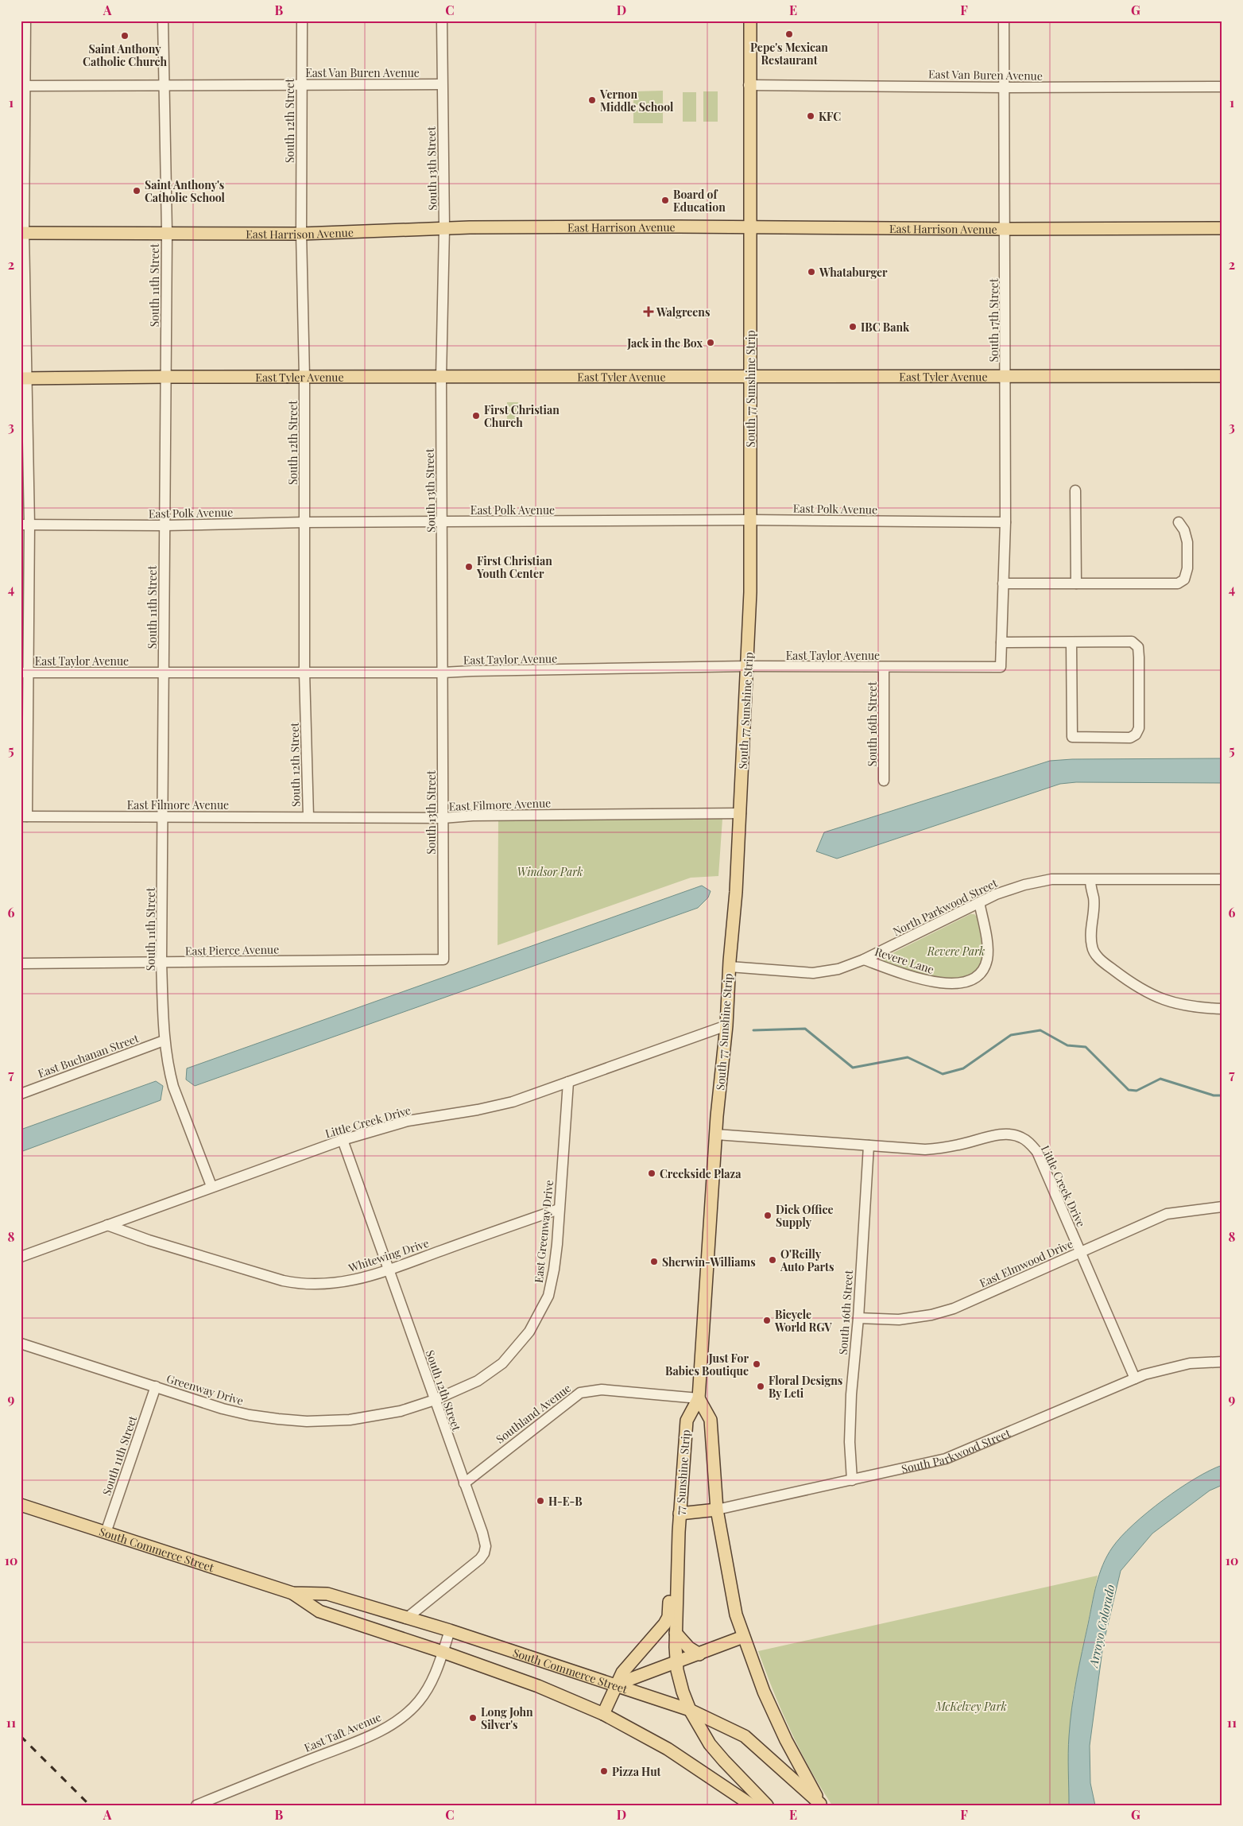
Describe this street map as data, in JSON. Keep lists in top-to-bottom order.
{
  "streets": {
    "main road": [
      "East Harrison Avenue",
      "East Tyler Avenue",
      "South 77 Sunshine Strip",
      "South Parkwood Street",
      "77 Sunshine Strip",
      "South Commerce Street"
    ],
    "street": [
      "East Van Buren Avenue",
      "South 12th Street",
      "South 13th Street",
      "South 11th Street",
      "South 17th Street",
      "East Polk Avenue",
      "East Taylor Avenue",
      "South 16th Street",
      "East Filmore Avenue",
      "North Parkwood Street",
      "East Pierce Avenue",
      "Revere Lane",
      "East Buchanan Street",
      "Little Creek Drive",
      "East Greenway Drive",
      "Whitewing Drive",
      "East Elmwood Drive",
      "Greenway Drive",
      "Southland Avenue",
      "East Taft Avenue"
    ]
  },
  "crossings": [
    ["East Van Buren Avenue", "South 12th Street"],
    ["East Van Buren Avenue", "South 13th Street"],
    ["East Van Buren Avenue", "South 11th Street"],
    ["East Van Buren Avenue", "South 17th Street"],
    ["East Van Buren Avenue", "South 77 Sunshine Strip"],
    ["South 12th Street", "East Harrison Avenue"],
    ["South 12th Street", "East Tyler Avenue"],
    ["South 12th Street", "East Polk Avenue"],
    ["South 12th Street", "East Taylor Avenue"],
    ["South 12th Street", "East Filmore Avenue"],
    ["South 12th Street", "Little Creek Drive"],
    ["South 12th Street", "East Greenway Drive"],
    ["South 12th Street", "Whitewing Drive"],
    ["South 12th Street", "Greenway Drive"],
    ["South 12th Street", "Southland Avenue"],
    ["South 12th Street", "South Commerce Street"],
    ["South 13th Street", "East Harrison Avenue"],
    ["South 13th Street", "East Tyler Avenue"],
    ["South 13th Street", "East Polk Avenue"],
    ["South 13th Street", "East Taylor Avenue"],
    ["South 13th Street", "East Filmore Avenue"],
    ["South 13th Street", "East Pierce Avenue"],
    ["East Harrison Avenue", "South 11th Street"],
    ["East Harrison Avenue", "South 17th Street"],
    ["East Harrison Avenue", "South 77 Sunshine Strip"],
    ["South 11th Street", "East Tyler Avenue"],
    ["South 11th Street", "East Polk Avenue"],
    ["South 11th Street", "East Taylor Avenue"],
    ["South 11th Street", "East Filmore Avenue"],
    ["South 11th Street", "East Pierce Avenue"],
    ["South 11th Street", "East Buchanan Street"],
    ["South 11th Street", "Little Creek Drive"],
    ["South 11th Street", "Greenway Drive"],
    ["South 11th Street", "South Commerce Street"],
    ["South 17th Street", "East Tyler Avenue"],
    ["South 17th Street", "East Polk Avenue"],
    ["South 17th Street", "East Taylor Avenue"],
    ["East Tyler Avenue", "South 77 Sunshine Strip"],
    ["South 77 Sunshine Strip", "East Polk Avenue"],
    ["South 77 Sunshine Strip", "East Taylor Avenue"],
    ["South 77 Sunshine Strip", "East Filmore Avenue"],
    ["South 77 Sunshine Strip", "North Parkwood Street"],
    ["South 77 Sunshine Strip", "Little Creek Drive"],
    ["South 77 Sunshine Strip", "Southland Avenue"],
    ["South 77 Sunshine Strip", "77 Sunshine Strip"],
    ["East Taylor Avenue", "South 16th Street"],
    ["South 16th Street", "Little Creek Drive"],
    ["South 16th Street", "East Elmwood Drive"],
    ["South 16th Street", "South Parkwood Street"],
    ["North Parkwood Street", "Revere Lane"],
    ["Little Creek Drive", "East Greenway Drive"],
    ["Little Creek Drive", "Whitewing Drive"],
    ["Little Creek Drive", "East Elmwood Drive"],
    ["Little Creek Drive", "South Parkwood Street"],
    ["East Greenway Drive", "Whitewing Drive"],
    ["East Greenway Drive", "Greenway Drive"],
    ["Southland Avenue", "77 Sunshine Strip"],
    ["South Parkwood Street", "77 Sunshine Strip"],
    ["77 Sunshine Strip", "South Commerce Street"],
    ["South Commerce Street", "East Taft Avenue"]
  ],
  "water": ["Arroyo Colorado"],
  "parks": ["Windsor Park", "Revere Park", "McKelvey Park"],
  "places": {
    "other": [
      "Pepe's Mexican Restaurant",
      "Saint Anthony Catholic Church",
      "Vernon Middle School",
      "KFC",
      "Saint Anthony's Catholic School",
      "Board of Education",
      "Whataburger",
      "IBC Bank",
      "Jack in the Box",
      "First Christian Church",
      "First Christian Youth Center",
      "Creekside Plaza",
      "Dick Office Supply",
      "O'Reilly Auto Parts",
      "Sherwin-Williams",
      "Bicycle World RGV",
      "Just For Babies Boutique",
      "Floral Designs By Leti",
      "H-E-B",
      "Long John Silver's",
      "Pizza Hut"
    ],
    "health": ["Walgreens"]
  },
  "grid": {
    "columns": [
      "A",
      "B",
      "C",
      "D",
      "E",
      "F",
      "G"
    ],
    "rows": [
      "1",
      "2",
      "3",
      "4",
      "5",
      "6",
      "7",
      "8",
      "9",
      "10",
      "11"
    ]
  }
}
